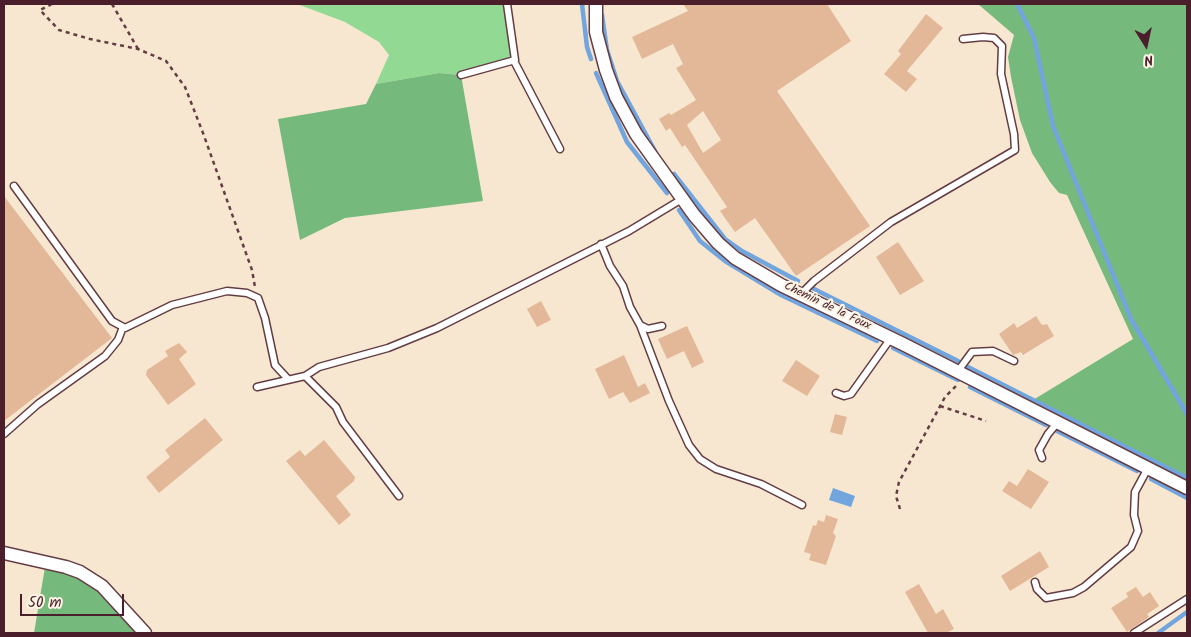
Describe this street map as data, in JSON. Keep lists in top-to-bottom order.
{
  "streets": {
    "street": ["Chemin de la Foux"]
  },
  "scale_bar": "50 m",
  "north": "bottom"
}
